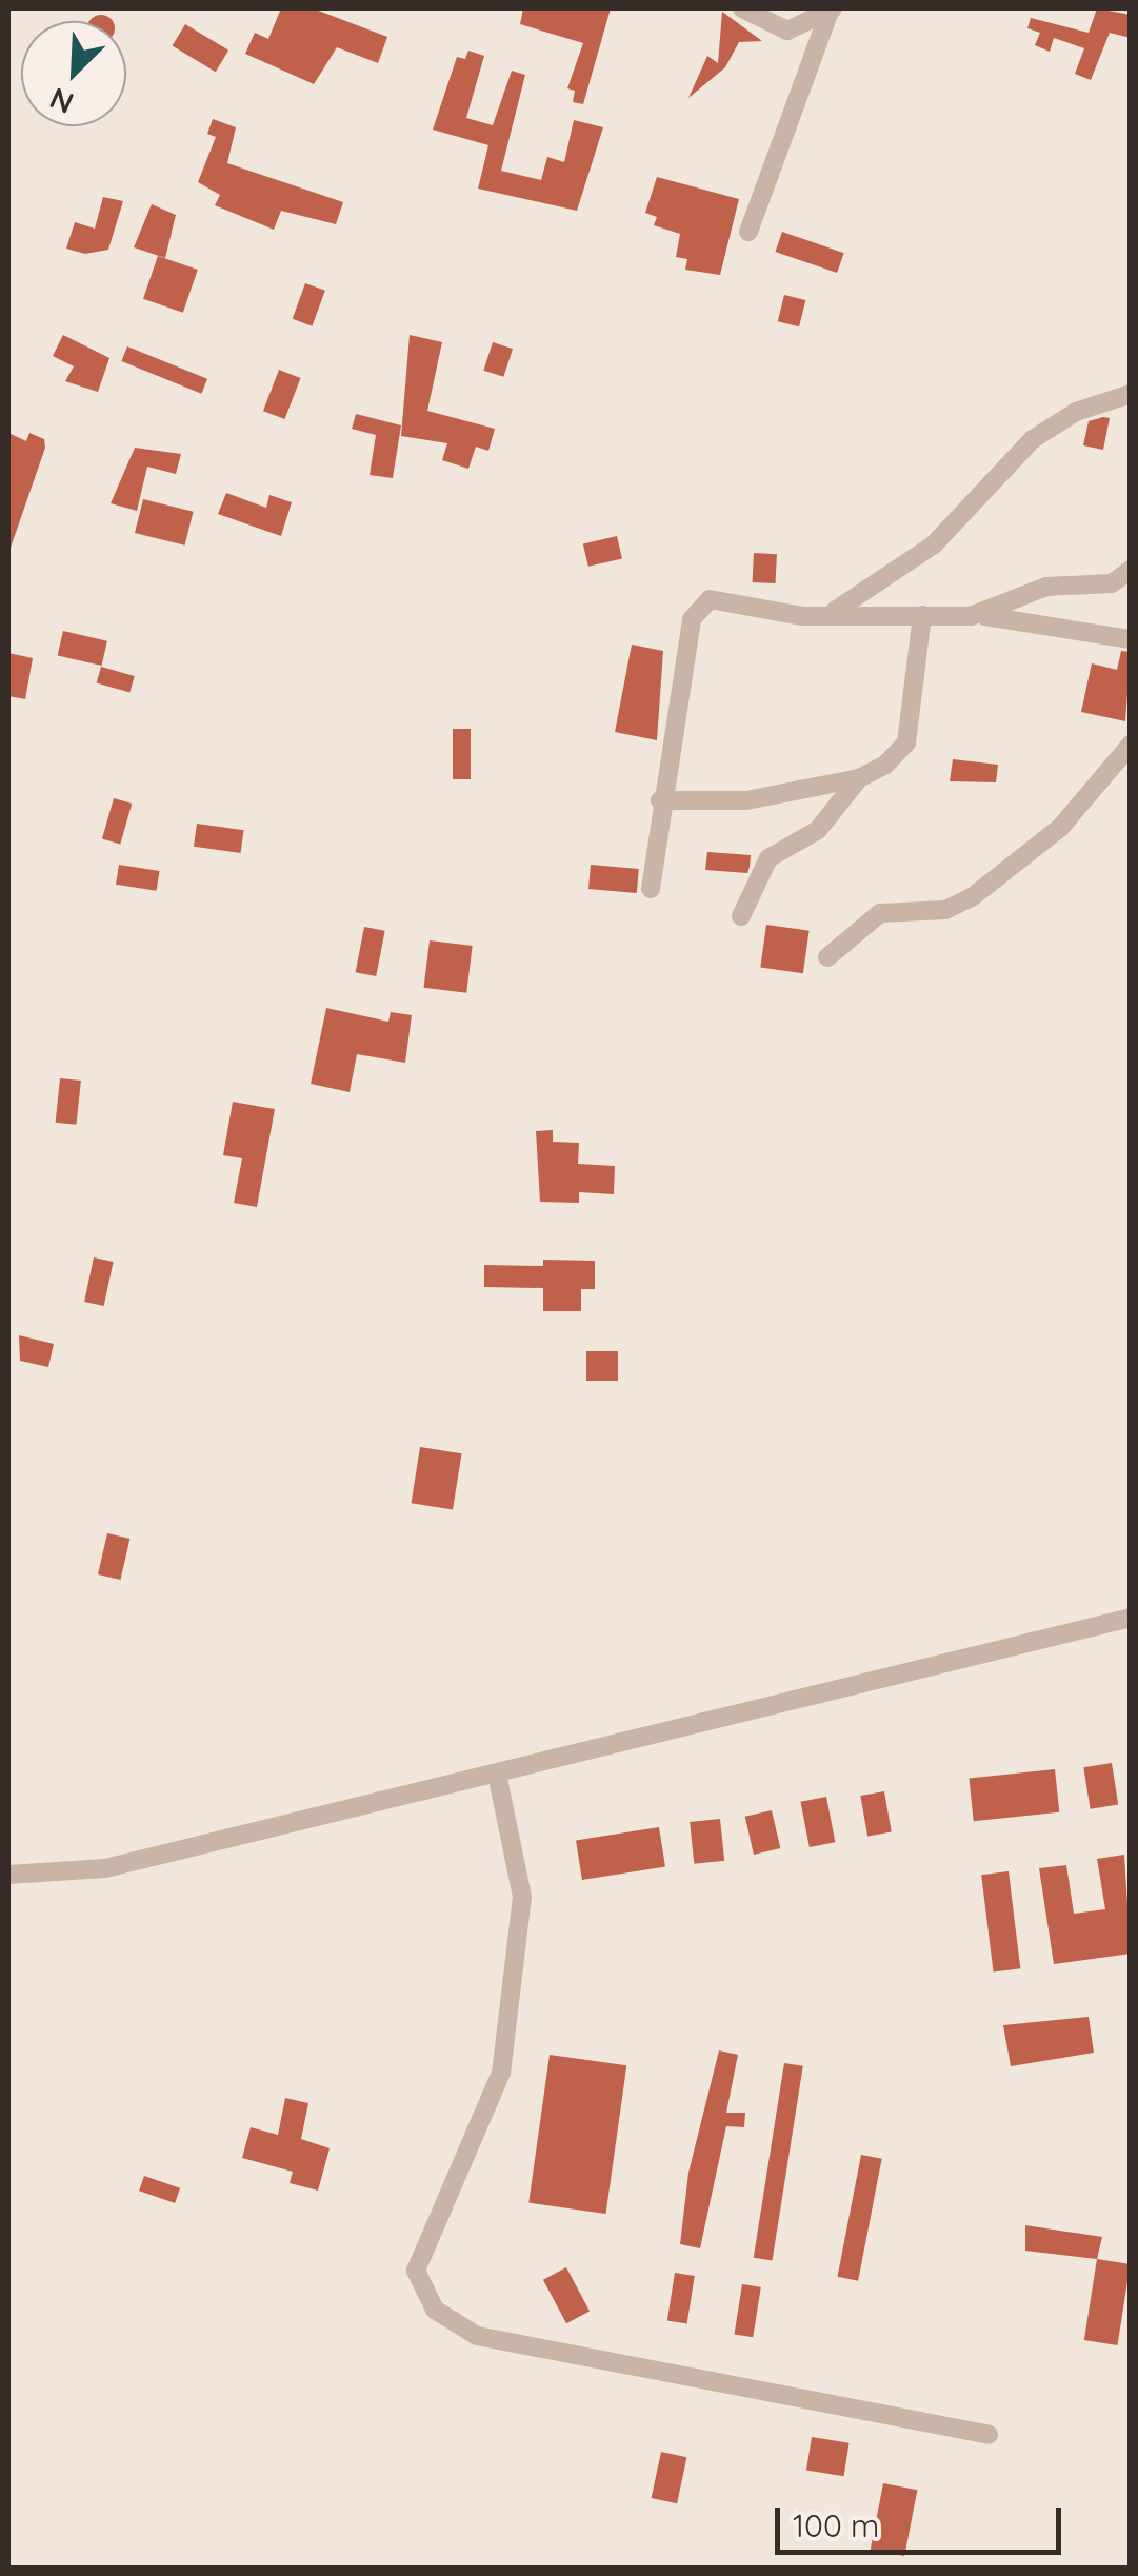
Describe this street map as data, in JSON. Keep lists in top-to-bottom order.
{
  "scale_bar": "100 m",
  "north": "bottom left"
}
